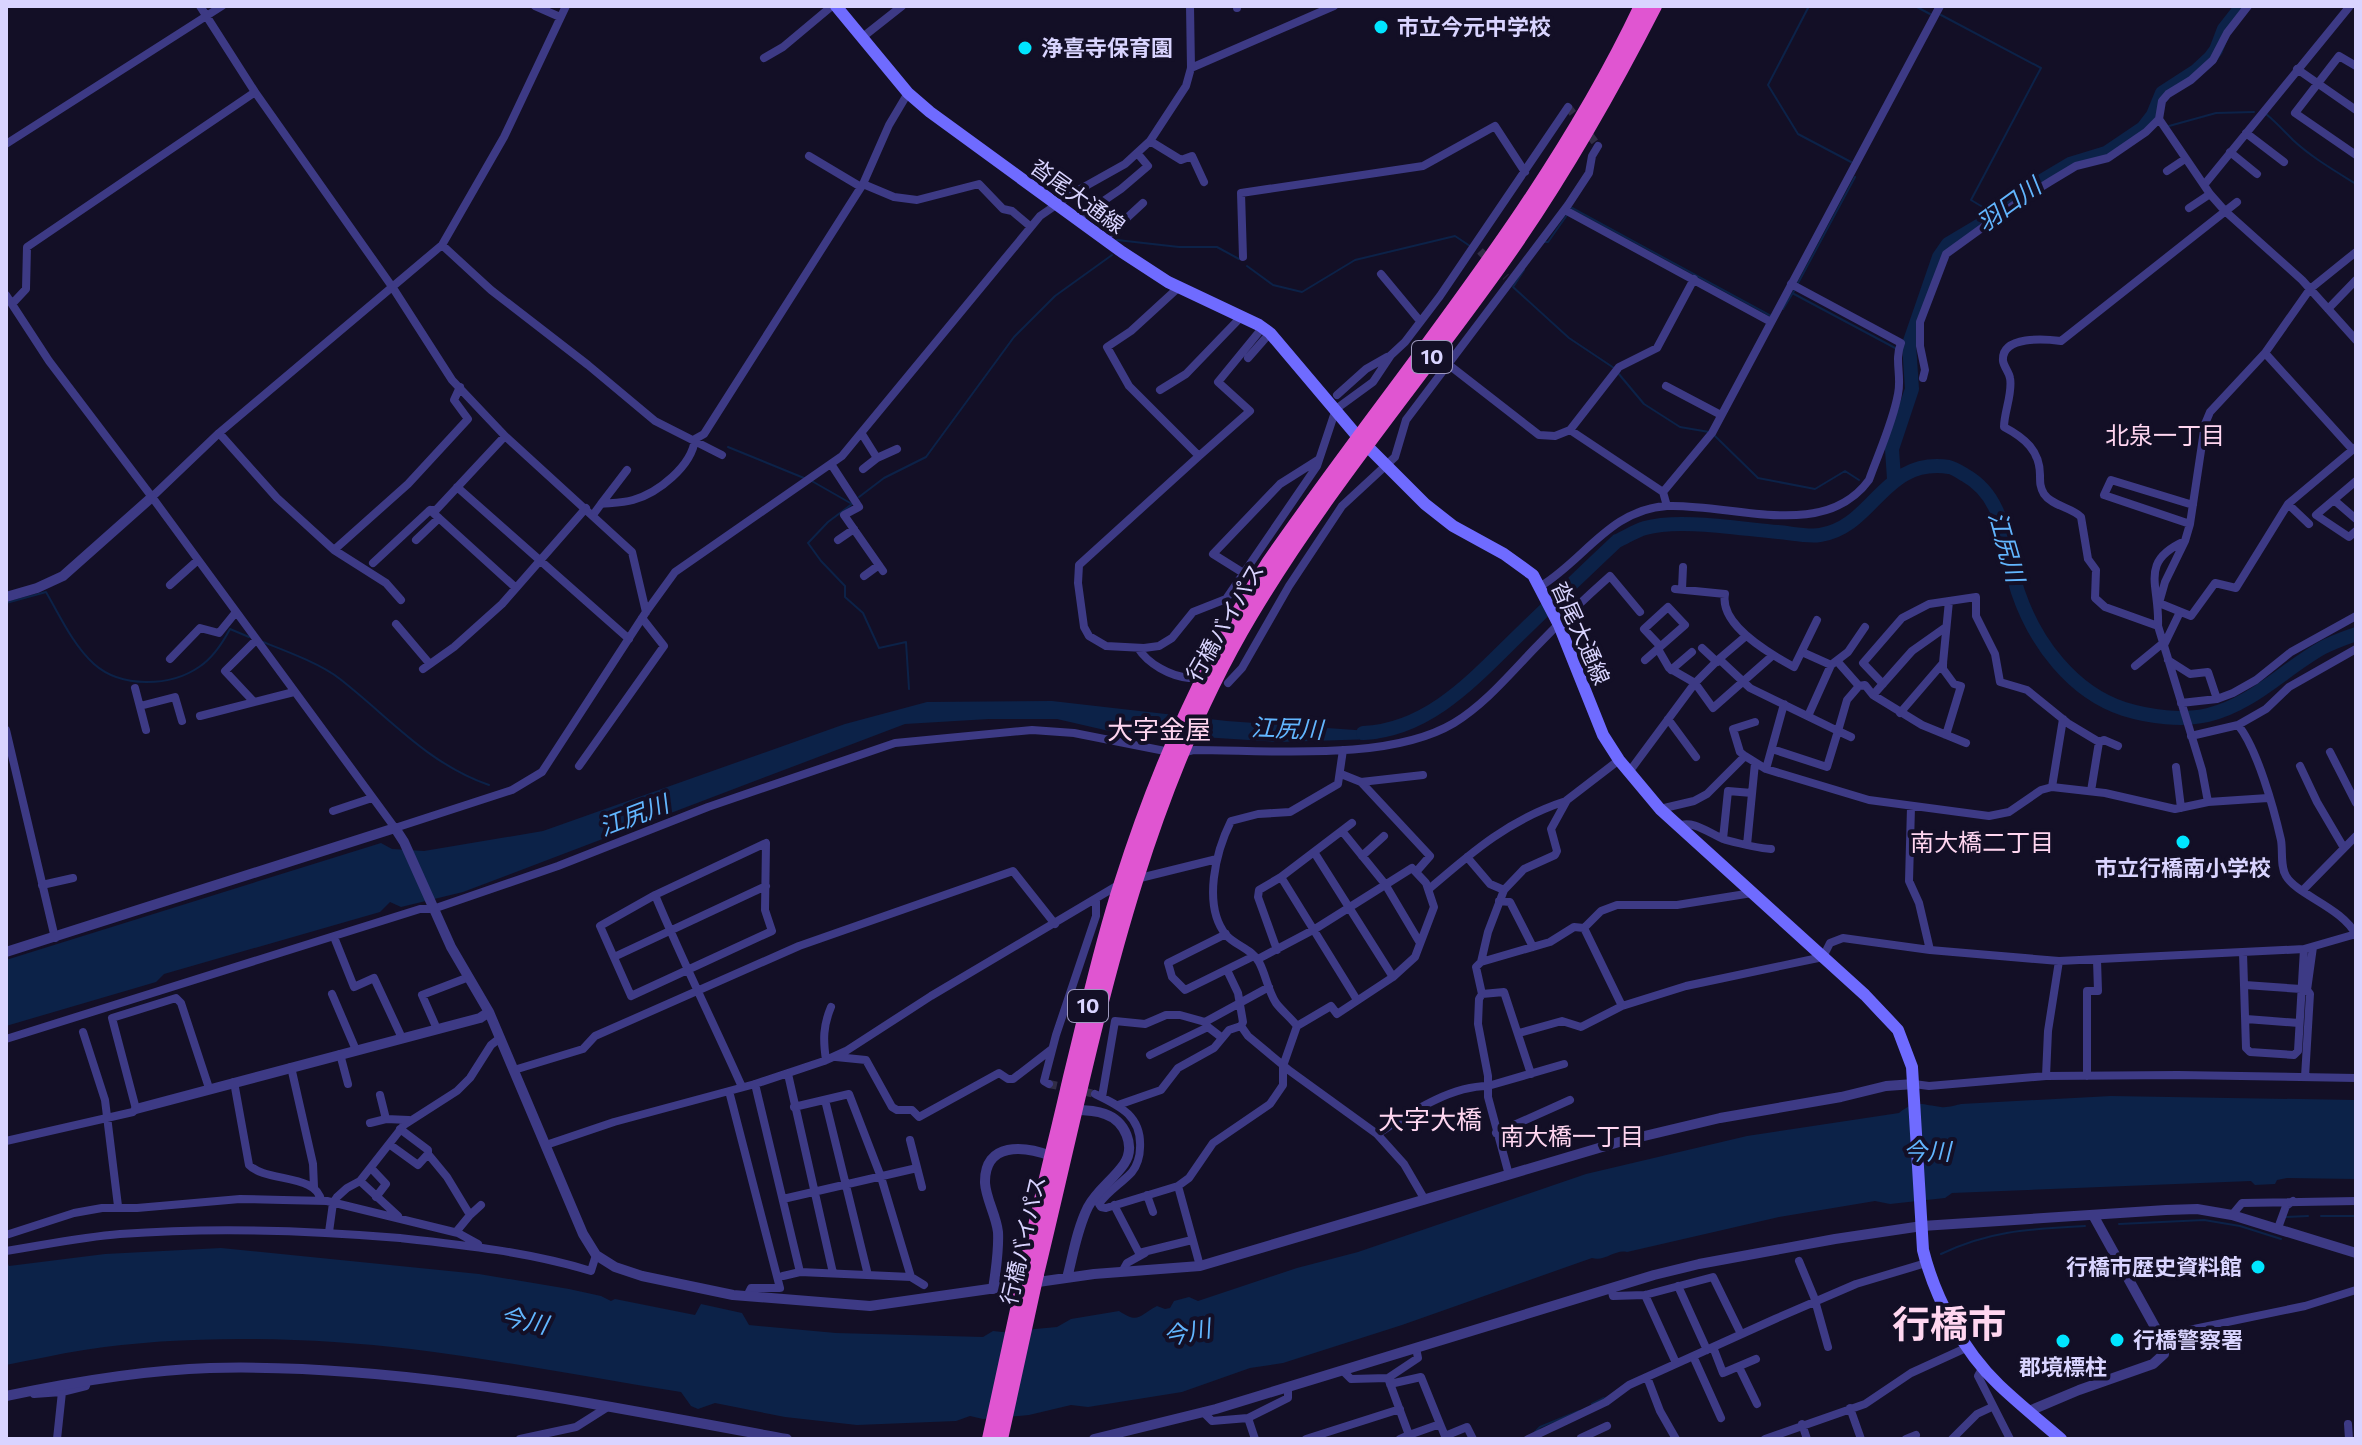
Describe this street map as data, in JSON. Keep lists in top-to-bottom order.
{
  "streets": {
    "highway": ["10", "行橋バイパス"],
    "main road": ["沓尾大通線"]
  },
  "crossings": [
    ["沓尾大通線", "行橋バイパス"]
  ],
  "districts": [
    "北泉一丁目",
    "大字金屋",
    "南大橋二丁目",
    "大字大橋",
    "南大橋一丁目",
    "行橋市"
  ],
  "water": ["羽口川", "江尻川", "今川"],
  "places": [
    "市立今元中学校",
    "浄喜寺保育園",
    "市立行橋南小学校",
    "行橋市歴史資料館",
    "行橋警察署",
    "郡境標柱"
  ]
}
